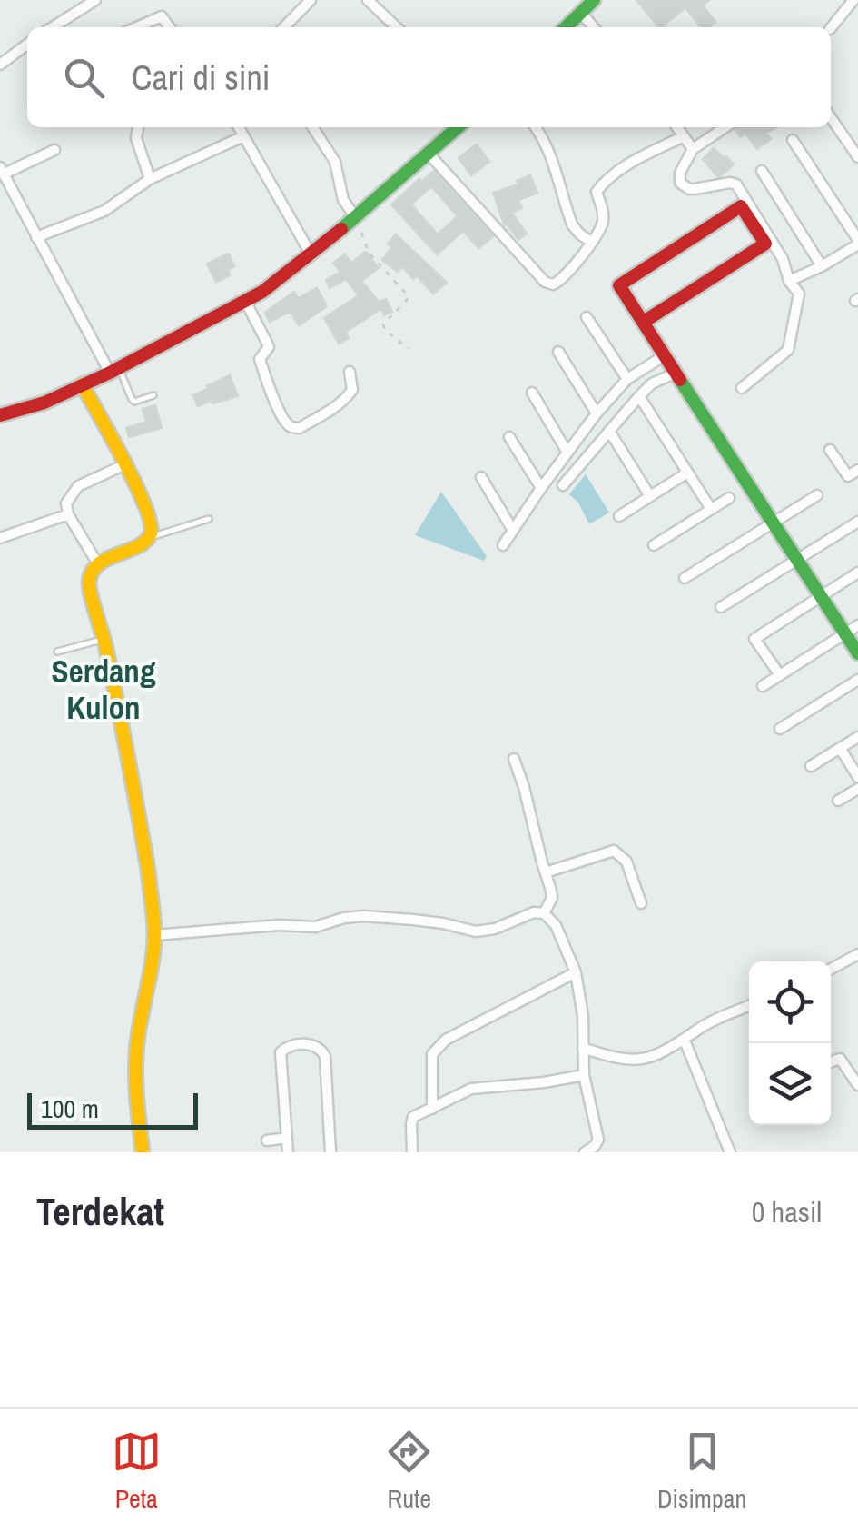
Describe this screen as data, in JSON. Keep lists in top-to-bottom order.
{
  "districts": ["Serdang Kulon"],
  "scale_bar": "100 m",
  "page": {
    "search": "Cari di sini",
    "scale": "100 m",
    "heading": ["Terdekat", "0 hasil"],
    "nav": ["Peta", "Rute", "Disimpan"]
  }
}
